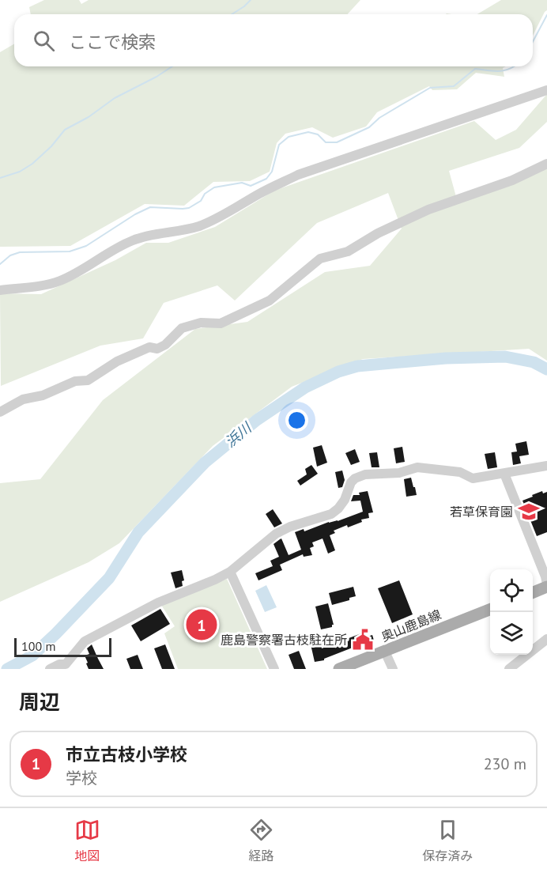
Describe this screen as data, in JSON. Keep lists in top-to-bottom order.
{
  "streets": {
    "main road": ["奥山鹿島線"]
  },
  "water": ["浜川"],
  "places": {
    "school or university": ["若草保育園"],
    "public building": ["鹿島警察署古枝駐在所"]
  },
  "scale_bar": "100 m",
  "page": {
    "search": "ここで検索",
    "pins": "1",
    "scale": "100 m",
    "heading": "周辺",
    "list": [
      {
        "mark": "1",
        "name": "市立古枝小学校",
        "note": "学校",
        "value": "230 m"
      }
    ],
    "nav": ["地図", "経路", "保存済み"]
  }
}
